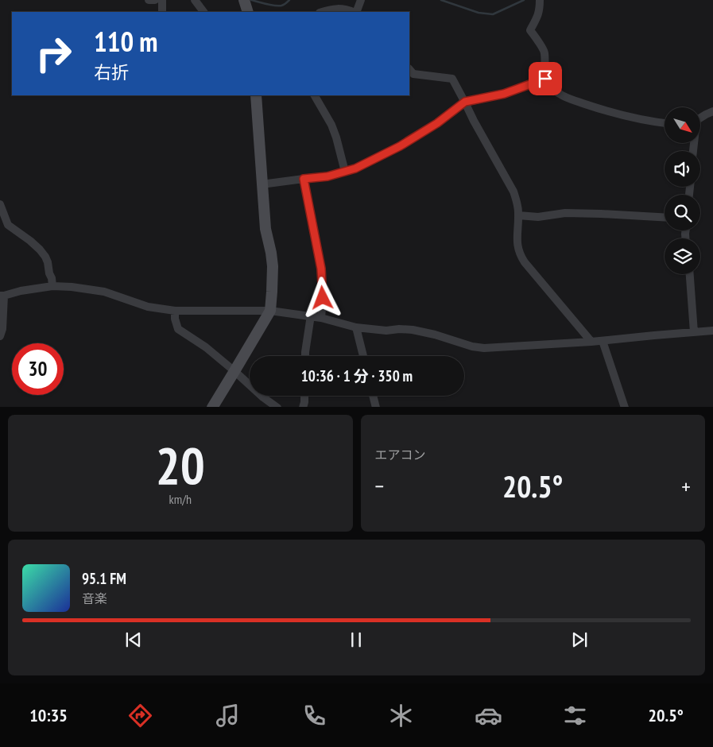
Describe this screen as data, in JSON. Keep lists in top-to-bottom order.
{
  "north": "bottom right",
  "page": {
    "turn": ["110 m", "右折"],
    "limit": "30",
    "trip": "10:36 · 1 分 · 350 m",
    "tile": [
      ["20", "km/h"],
      "エアコン"
    ],
    "heat": ["−", "20.5°", "+"],
    "song": ["95.1 FM", "音楽"],
    "tabs": ["10:35", "20.5°"]
  }
}
